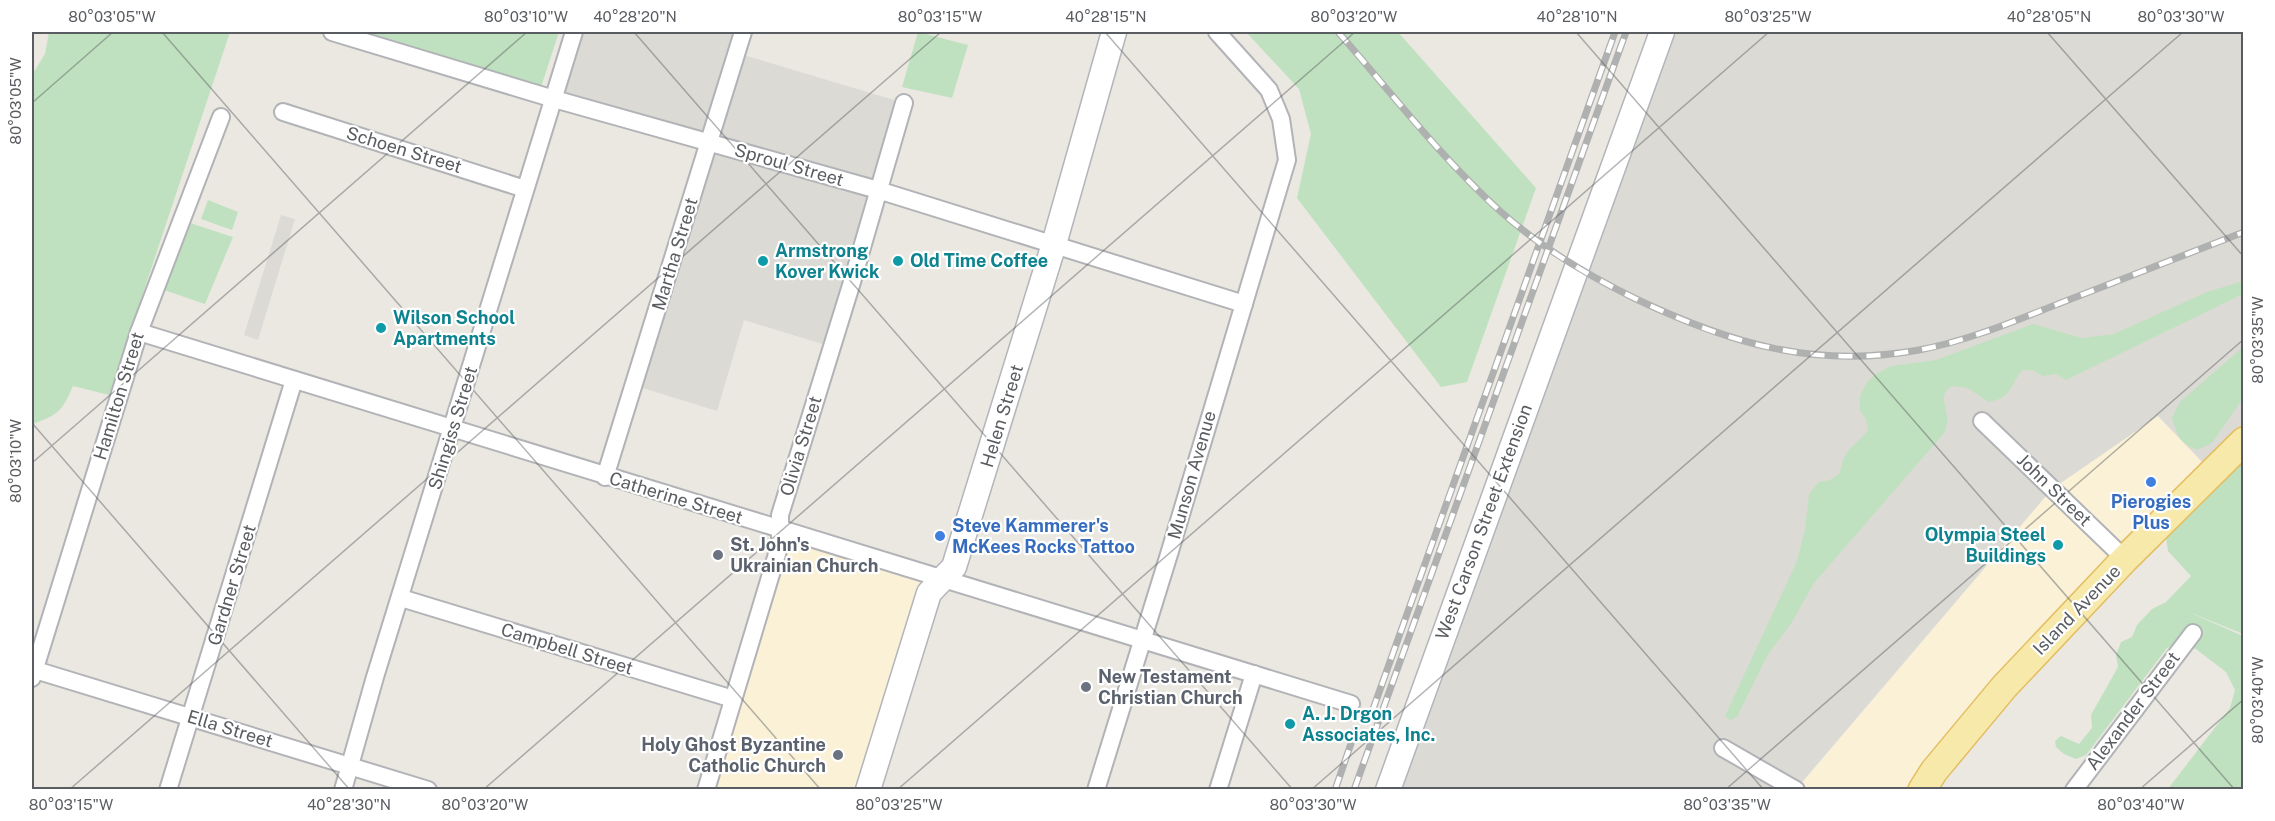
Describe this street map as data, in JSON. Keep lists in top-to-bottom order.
{
  "streets": {
    "main road": ["Island Avenue"],
    "street": [
      "Schoen Street",
      "Sproul Street",
      "Martha Street",
      "Hamilton Street",
      "Helen Street",
      "Shingiss Street",
      "Olivia Street",
      "Munson Avenue",
      "John Street",
      "Catherine Street",
      "West Carson Street Extension",
      "Gardner Street",
      "Campbell Street",
      "Alexander Street",
      "Ella Street"
    ]
  },
  "crossings": [
    ["Schoen Street", "Shingiss Street"],
    ["Sproul Street", "Martha Street"],
    ["Sproul Street", "Helen Street"],
    ["Sproul Street", "Shingiss Street"],
    ["Sproul Street", "Olivia Street"],
    ["Sproul Street", "Munson Avenue"],
    ["Martha Street", "Catherine Street"],
    ["Hamilton Street", "Catherine Street"],
    ["Hamilton Street", "Ella Street"],
    ["Helen Street", "Catherine Street"],
    ["Shingiss Street", "Catherine Street"],
    ["Shingiss Street", "Campbell Street"],
    ["Shingiss Street", "Ella Street"],
    ["Olivia Street", "Catherine Street"],
    ["Olivia Street", "Campbell Street"],
    ["Munson Avenue", "Catherine Street"],
    ["John Street", "Island Avenue"],
    ["Catherine Street", "Gardner Street"],
    ["Gardner Street", "Ella Street"]
  ],
  "places": [
    "Armstrong Kover Kwick",
    "Old Time Coffee",
    "Wilson School Apartments",
    "Pierogies Plus",
    "Steve Kammerer's McKees Rocks Tattoo",
    "Olympia Steel Buildings",
    "St. John's Ukrainian Church",
    "New Testament Christian Church",
    "A. J. Drgon Associates, Inc.",
    "Holy Ghost Byzantine Catholic Church"
  ],
  "coordinates": [
    "80°03'05\"W",
    "80°03'10\"W",
    "40°28'20\"N",
    "80°03'15\"W",
    "40°28'15\"N",
    "80°03'20\"W",
    "40°28'10\"N",
    "80°03'25\"W",
    "40°28'05\"N",
    "80°03'30\"W",
    "80°03'35\"W",
    "80°03'40\"W",
    "40°28'30\"N"
  ]
}
